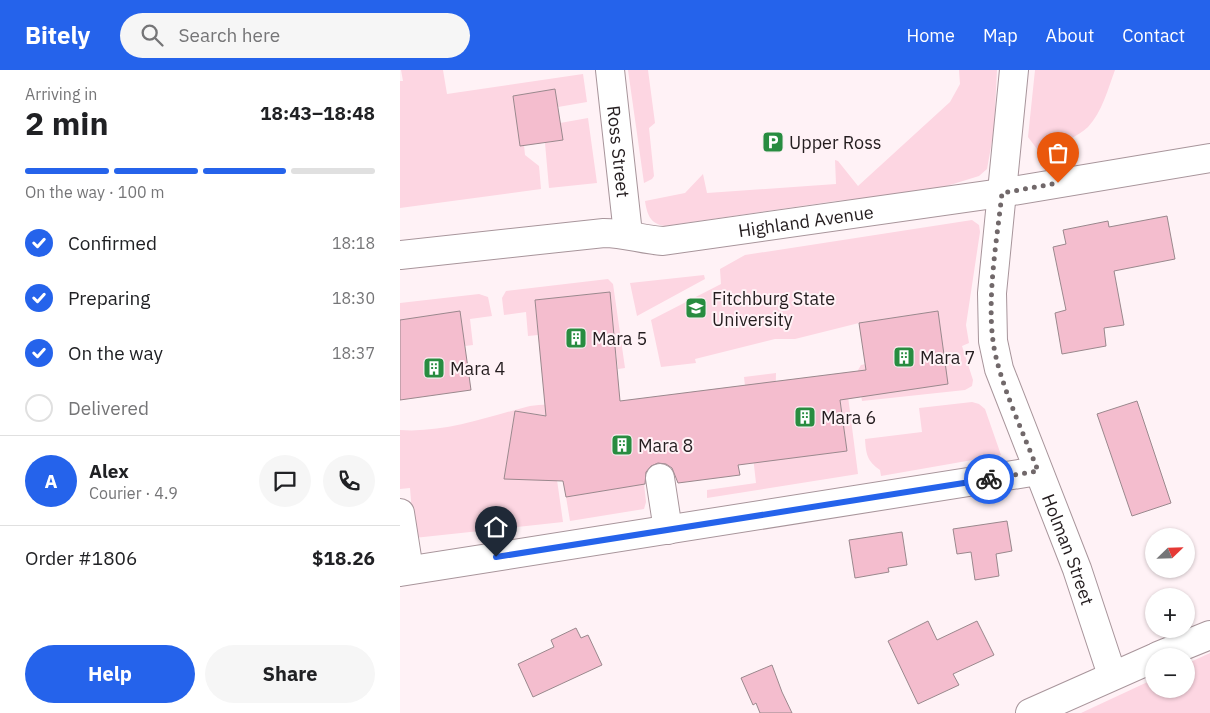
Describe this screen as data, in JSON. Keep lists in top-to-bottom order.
{
  "streets": {
    "street": ["Ross Street", "Highland Avenue", "Holman Street"]
  },
  "crossings": [
    ["Ross Street", "Highland Avenue"],
    ["Highland Avenue", "Holman Street"]
  ],
  "places": {
    "parking": ["Upper Ross"],
    "school or university": ["Fitchburg State University"],
    "building": [
      "Mara 5",
      "Mara 7",
      "Mara 4",
      "Mara 6",
      "Mara 8"
    ]
  },
  "north": "top right",
  "page": {
    "header": "Bitely",
    "search": "Search here",
    "nav": [
      "Home",
      "Map",
      "About",
      "Contact"
    ],
    "heading": ["2 min", "Arriving in", "18:43–18:48"],
    "panel": [
      "Alex",
      "Courier · 4.9",
      "Order #1806",
      "$18.26"
    ],
    "bar": "On the way · 100 m",
    "list": [
      ["Confirmed", "18:18"],
      ["Preparing", "18:30"],
      ["On the way", "18:37"],
      "Delivered"
    ],
    "round": "A",
    "map_buttons": ["+", "−"],
    "buttons": ["Help", "Share"]
  }
}
